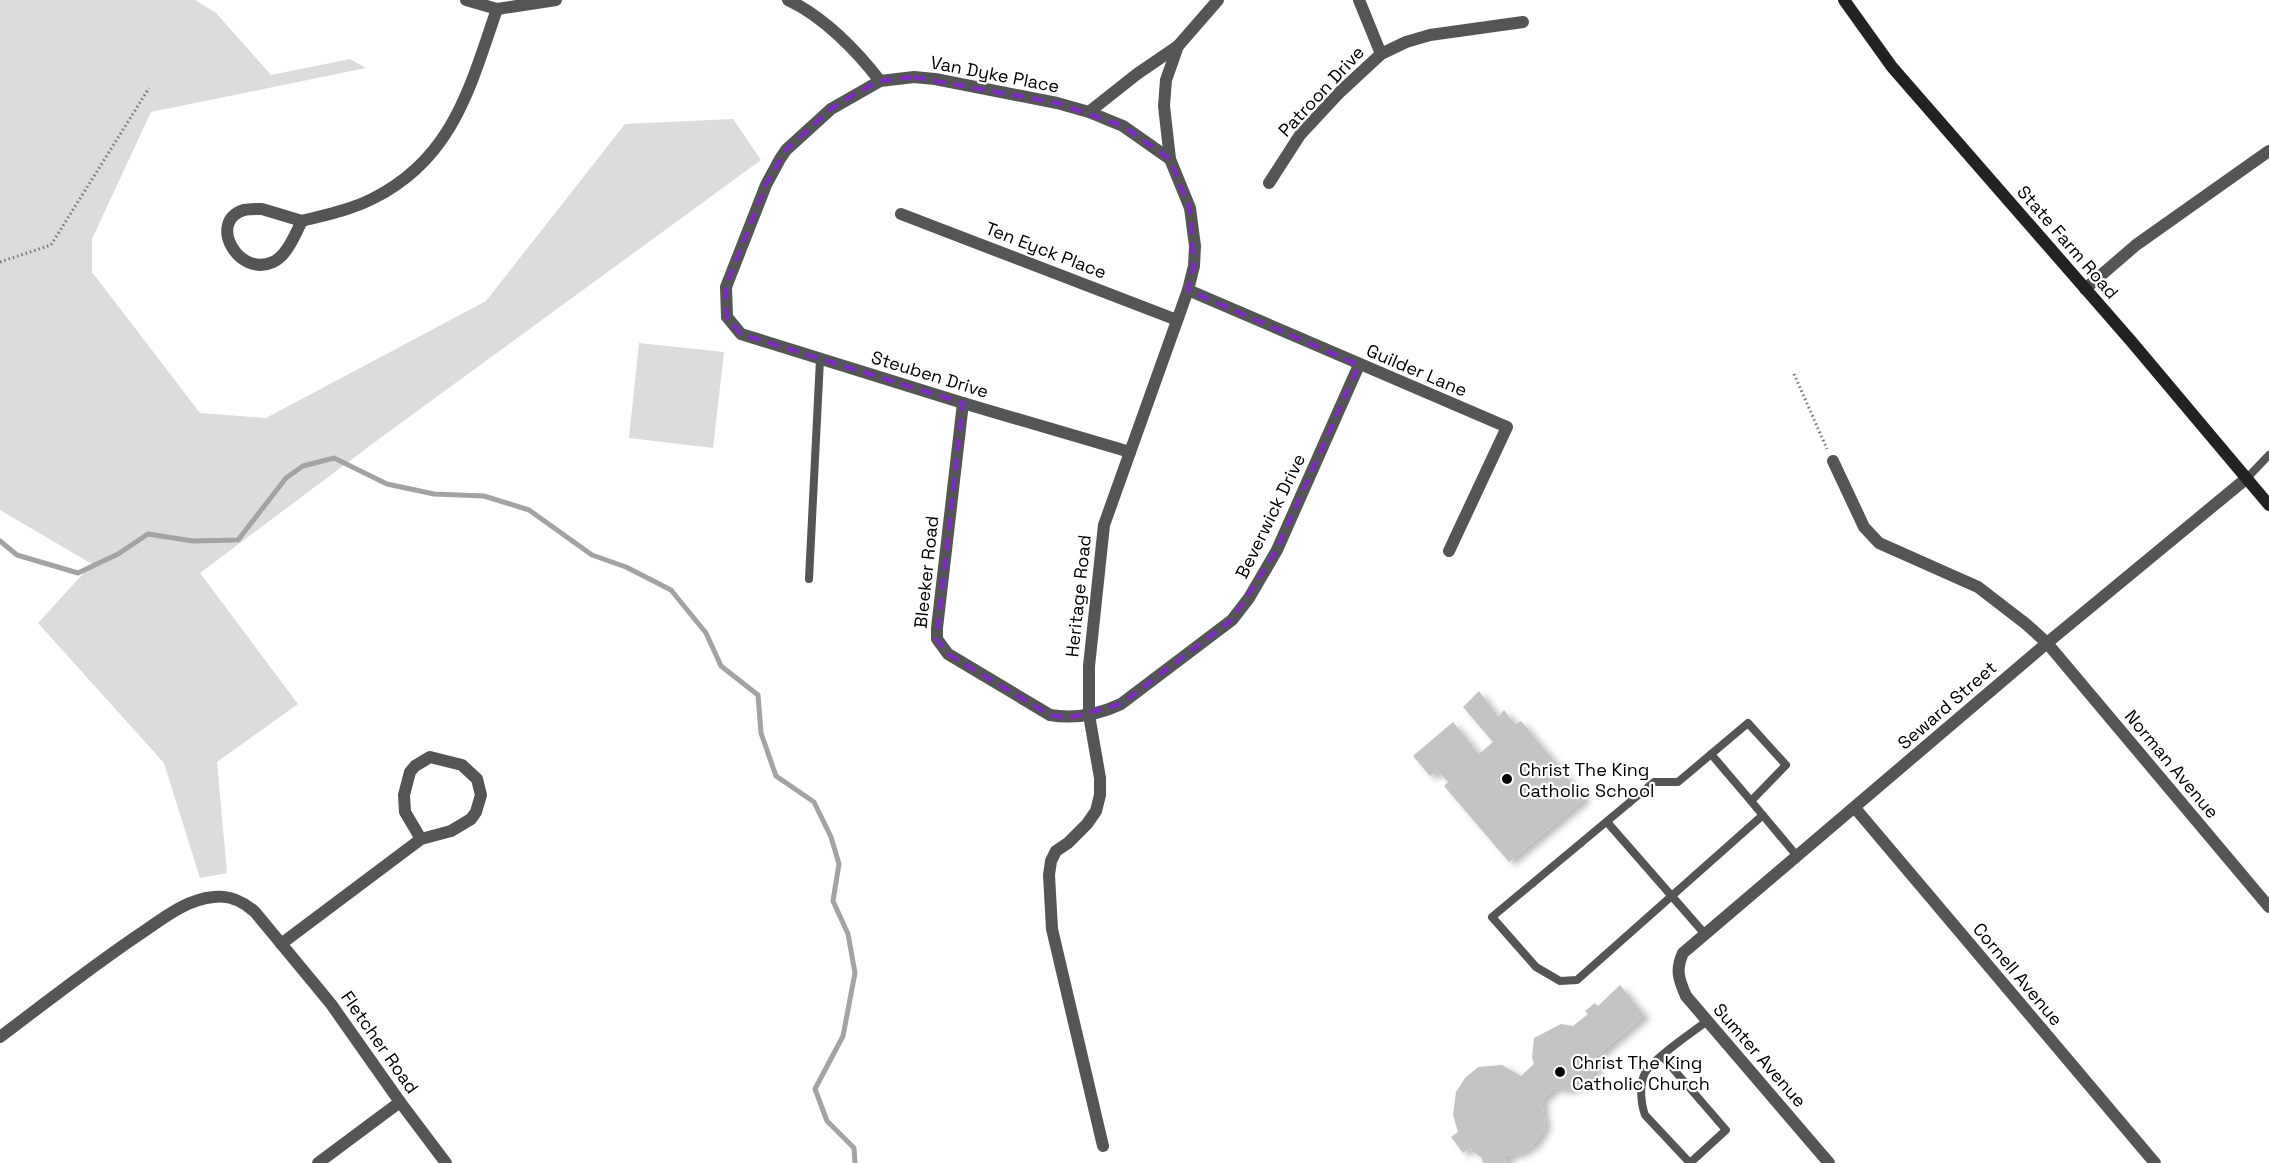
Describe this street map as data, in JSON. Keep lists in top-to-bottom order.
{
  "streets": {
    "main road": ["State Farm Road"],
    "street": [
      "Van Dyke Place",
      "Patroon Drive",
      "Ten Eyck Place",
      "Guilder Lane",
      "Steuben Drive",
      "Beverwick Drive",
      "Bleeker Road",
      "Heritage Road",
      "Seward Street",
      "Norman Avenue",
      "Cornell Avenue",
      "Fletcher Road",
      "Sumter Avenue"
    ]
  },
  "crossings": [
    ["Van Dyke Place", "Steuben Drive"],
    ["Van Dyke Place", "Heritage Road"],
    ["State Farm Road", "Seward Street"],
    ["Ten Eyck Place", "Heritage Road"],
    ["Guilder Lane", "Beverwick Drive"],
    ["Guilder Lane", "Heritage Road"],
    ["Steuben Drive", "Bleeker Road"],
    ["Steuben Drive", "Heritage Road"],
    ["Beverwick Drive", "Bleeker Road"],
    ["Beverwick Drive", "Heritage Road"],
    ["Bleeker Road", "Heritage Road"],
    ["Seward Street", "Norman Avenue"],
    ["Seward Street", "Cornell Avenue"],
    ["Seward Street", "Sumter Avenue"]
  ],
  "places": ["Christ The King Catholic School", "Christ The King Catholic Church"]
}
